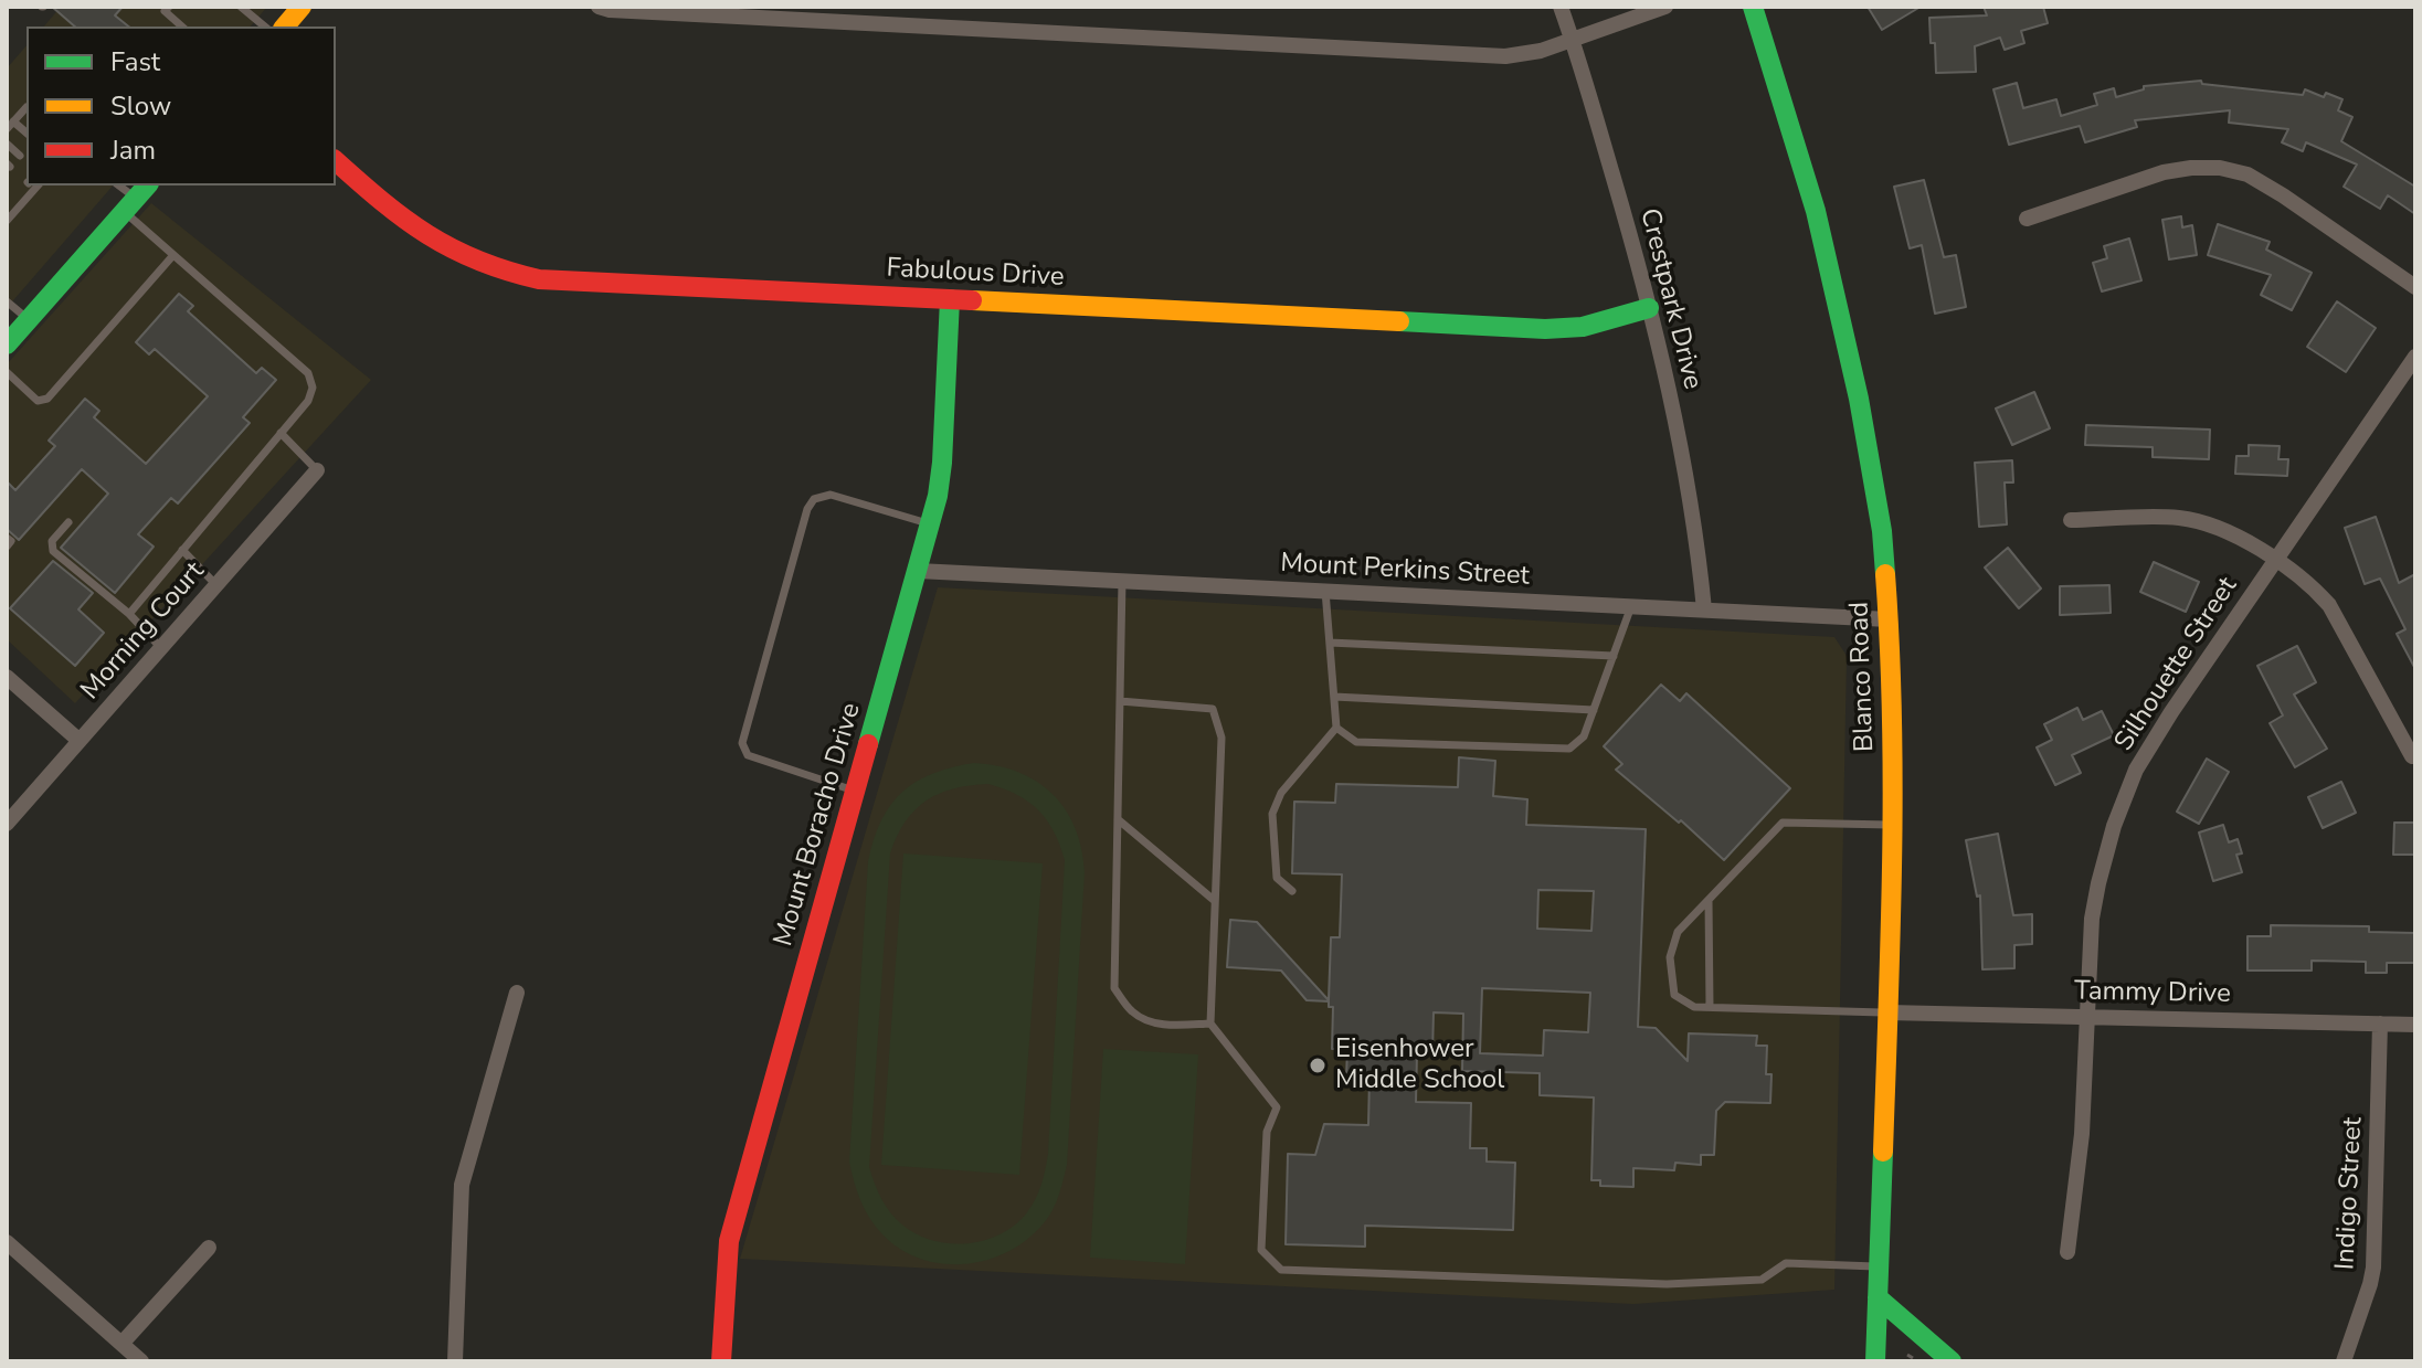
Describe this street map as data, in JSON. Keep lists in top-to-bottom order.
{
  "streets": {
    "street": [
      "Fabulous Drive",
      "Crestpark Drive",
      "Mount Perkins Street",
      "Morning Court",
      "Silhouette Street",
      "Blanco Road",
      "Mount Boracho Drive",
      "Tammy Drive",
      "Indigo Street"
    ]
  },
  "crossings": [
    ["Fabulous Drive", "Crestpark Drive"],
    ["Fabulous Drive", "Mount Boracho Drive"],
    ["Crestpark Drive", "Mount Perkins Street"],
    ["Mount Perkins Street", "Blanco Road"],
    ["Mount Perkins Street", "Mount Boracho Drive"],
    ["Silhouette Street", "Tammy Drive"],
    ["Blanco Road", "Tammy Drive"],
    ["Tammy Drive", "Indigo Street"]
  ],
  "places": ["Eisenhower Middle School"],
  "legend": ["Fast", "Slow", "Jam"]
}
